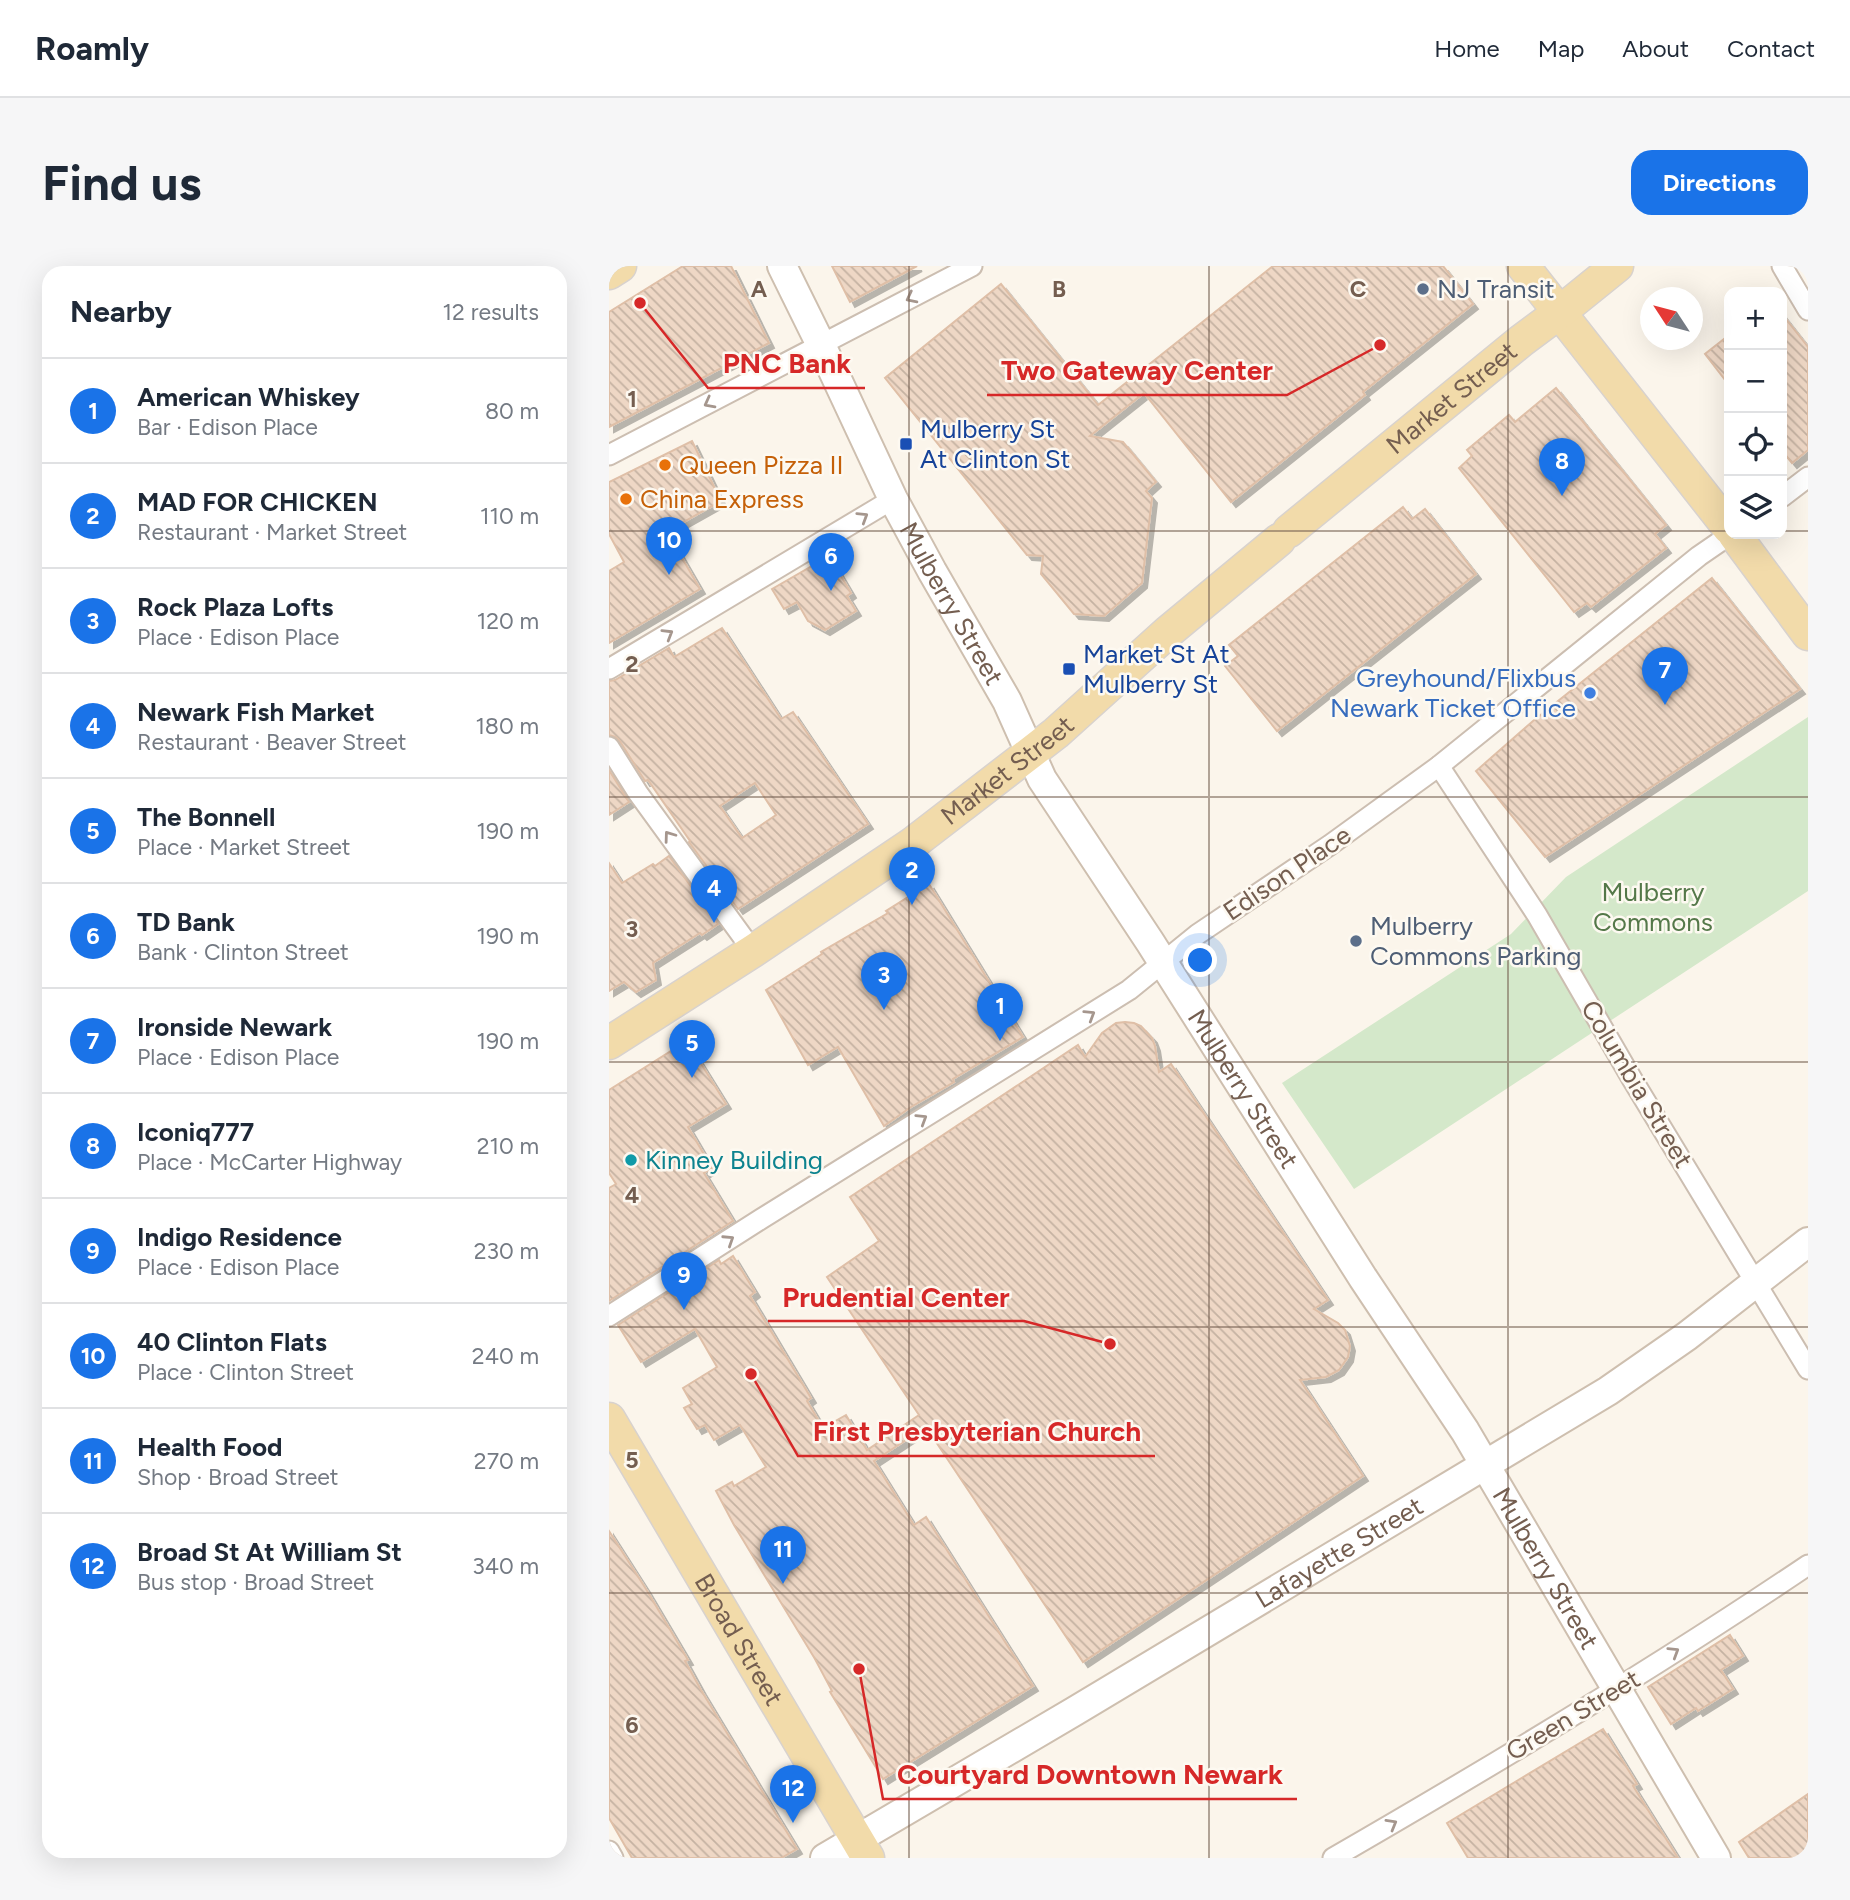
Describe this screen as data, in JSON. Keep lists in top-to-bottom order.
{
  "streets": {
    "main road": ["Market Street", "Broad Street"],
    "street": [
      "Mulberry Street",
      "Edison Place",
      "Columbia Street",
      "Lafayette Street",
      "Green Street"
    ]
  },
  "crossings": [
    ["Market Street", "Mulberry Street"],
    ["Mulberry Street", "Edison Place"],
    ["Mulberry Street", "Lafayette Street"],
    ["Mulberry Street", "Green Street"],
    ["Edison Place", "Columbia Street"],
    ["Columbia Street", "Lafayette Street"],
    ["Lafayette Street", "Broad Street"]
  ],
  "one_way": ["Edison Place", "Green Street"],
  "parks": ["Mulberry Commons"],
  "places": {
    "other": [
      "NJ Transit",
      "PNC Bank",
      "Two Gateway Center",
      "Queen Pizza II",
      "China Express",
      "Greyhound/Flixbus Newark Ticket Office",
      "Mulberry Commons Parking",
      "Kinney Building",
      "Prudential Center",
      "First Presbyterian Church",
      "Courtyard Downtown Newark"
    ],
    "transit": ["Mulberry St At Clinton St", "Market St At Mulberry St"]
  },
  "north": "top left",
  "page": {
    "header": "Roamly",
    "nav": [
      "Home",
      "Map",
      "About",
      "Contact"
    ],
    "buttons": "Directions",
    "title": "Find us",
    "heading": ["Nearby", "12 results"],
    "map_buttons": ["+", "−"],
    "list": [
      {
        "mark": "1",
        "name": "American Whiskey",
        "note": "Bar · Edison Place",
        "value": "80 m"
      },
      {
        "mark": "2",
        "name": "MAD FOR CHICKEN",
        "note": "Restaurant · Market Street",
        "value": "110 m"
      },
      {
        "mark": "3",
        "name": "Rock Plaza Lofts",
        "note": "Place · Edison Place",
        "value": "120 m"
      },
      {
        "mark": "4",
        "name": "Newark Fish Market",
        "note": "Restaurant · Beaver Street",
        "value": "180 m"
      },
      {
        "mark": "5",
        "name": "The Bonnell",
        "note": "Place · Market Street",
        "value": "190 m"
      },
      {
        "mark": "6",
        "name": "TD Bank",
        "note": "Bank · Clinton Street",
        "value": "190 m"
      },
      {
        "mark": "7",
        "name": "Ironside Newark",
        "note": "Place · Edison Place",
        "value": "190 m"
      },
      {
        "mark": "8",
        "name": "Iconiq777",
        "note": "Place · McCarter Highway",
        "value": "210 m"
      },
      {
        "mark": "9",
        "name": "Indigo Residence",
        "note": "Place · Edison Place",
        "value": "230 m"
      },
      {
        "mark": "10",
        "name": "40 Clinton Flats",
        "note": "Place · Clinton Street",
        "value": "240 m"
      },
      {
        "mark": "11",
        "name": "Health Food",
        "note": "Shop · Broad Street",
        "value": "270 m"
      },
      {
        "mark": "12",
        "name": "Broad St At William St",
        "note": "Bus stop · Broad Street",
        "value": "340 m"
      }
    ],
    "pins": [
      "8",
      "10",
      "6",
      "7",
      "2",
      "4",
      "3",
      "1",
      "5",
      "9",
      "11",
      "12"
    ]
  },
  "grid": {
    "columns": ["A", "B", "C"],
    "rows": [
      "1",
      "2",
      "3",
      "4",
      "5",
      "6"
    ]
  }
}
